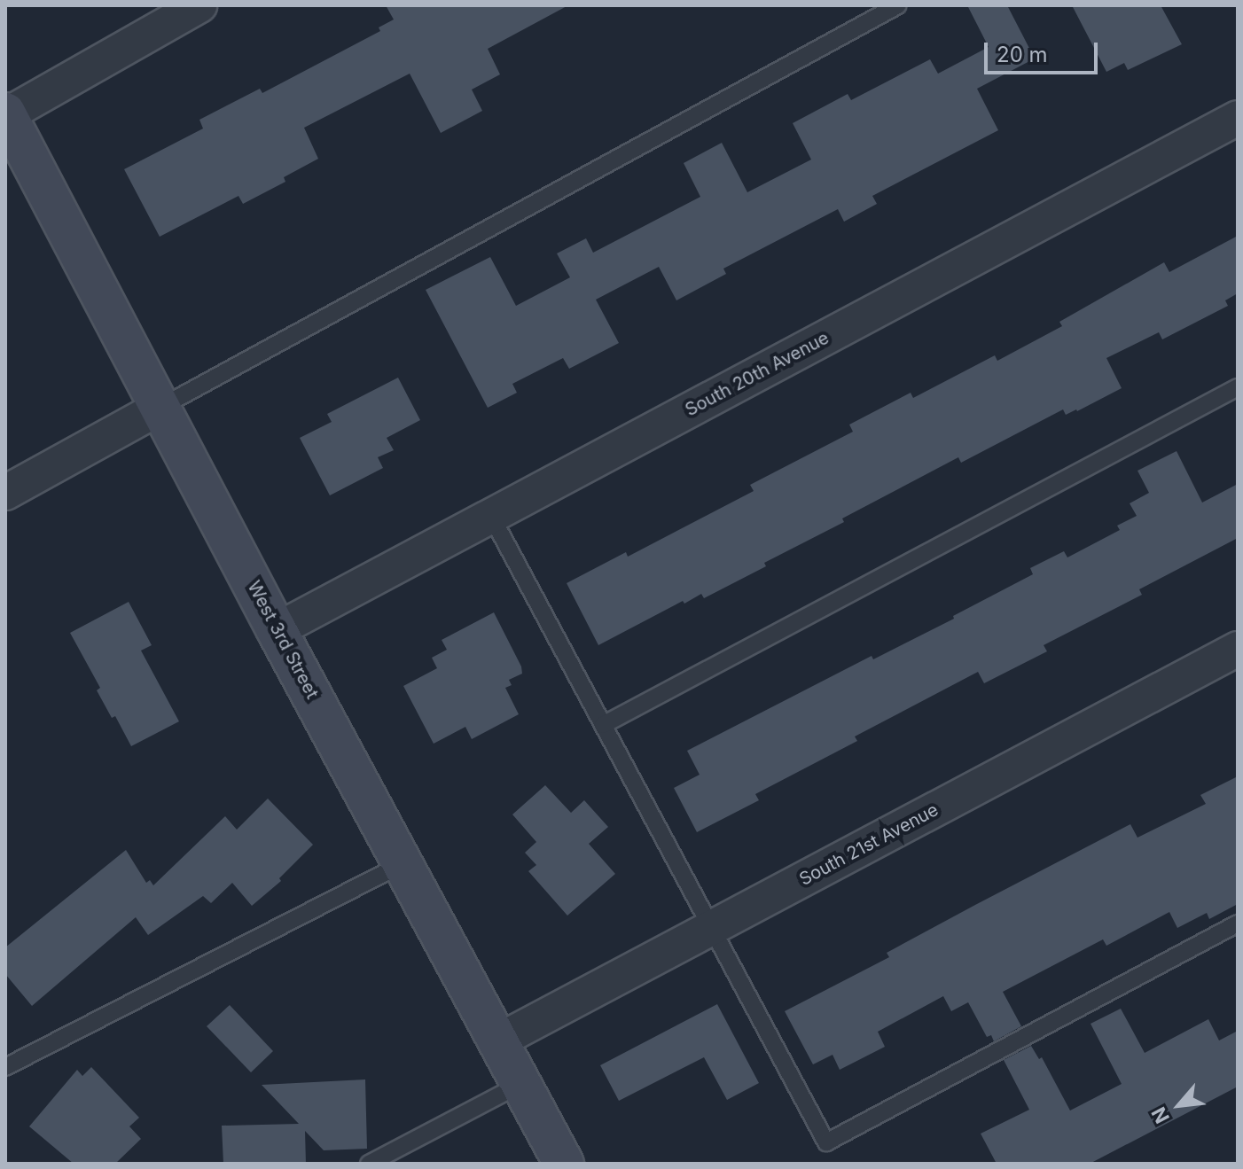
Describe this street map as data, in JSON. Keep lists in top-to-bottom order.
{
  "streets": {
    "street": ["South 20th Avenue", "West 3rd Street", "South 21st Avenue"]
  },
  "crossings": [
    ["South 20th Avenue", "West 3rd Street"],
    ["West 3rd Street", "South 21st Avenue"]
  ],
  "scale_bar": "20 m",
  "north": "bottom left"
}
